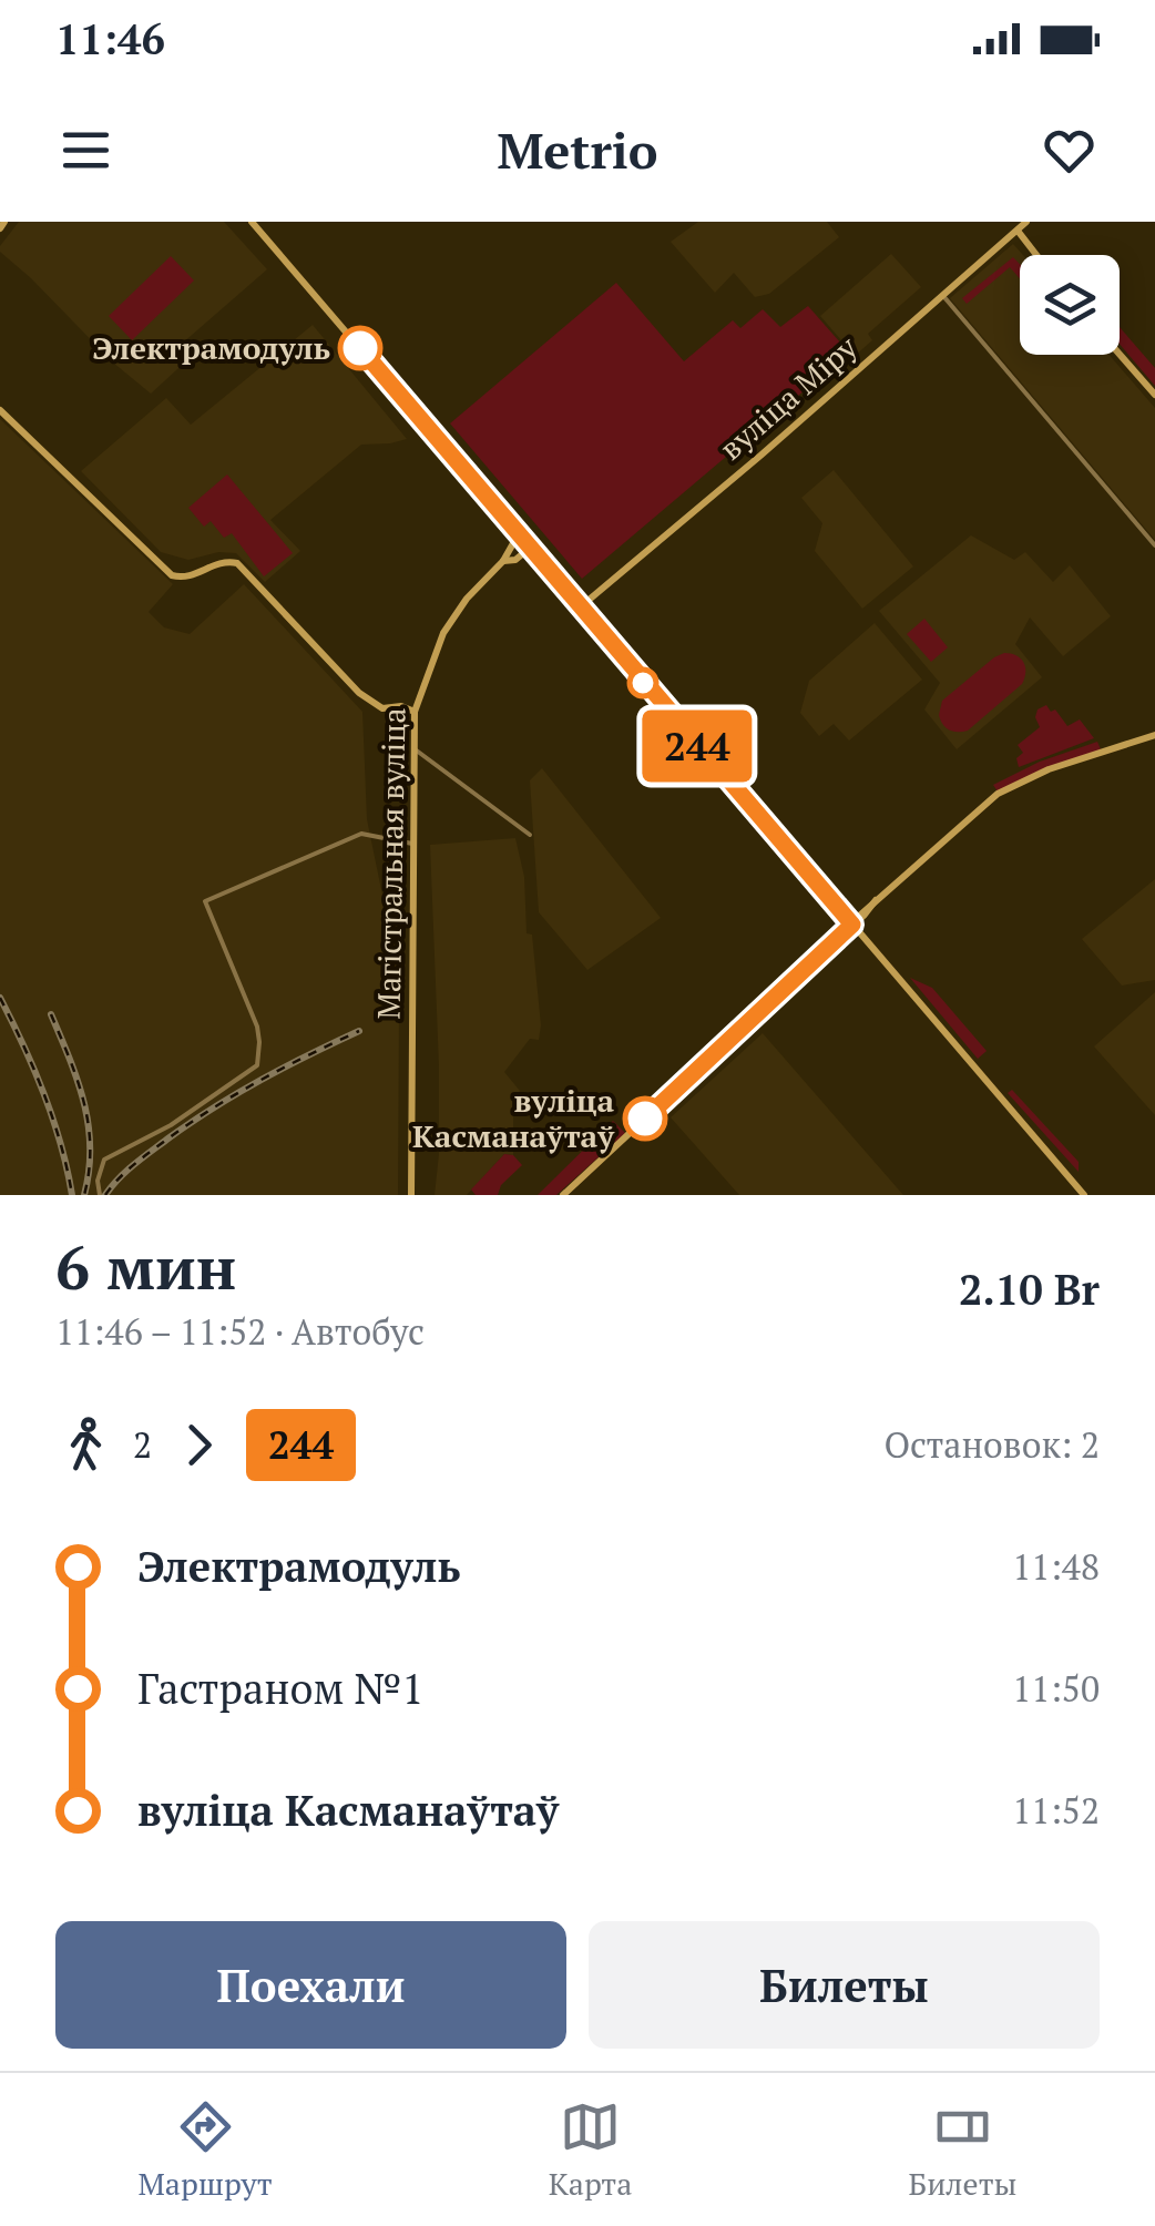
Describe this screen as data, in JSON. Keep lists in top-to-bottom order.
{
  "streets": {
    "main road": ["вуліца Міру", "Магістральная вуліца"]
  },
  "places": ["Электрамодуль", "вуліца Касманаўтаў"],
  "lines": ["bus line 244"],
  "page": {
    "status": "11:46",
    "header": "Metrio",
    "on_map": "244",
    "heading": ["6 мин", "11:46 – 11:52 · Автобус", "2.10 Br"],
    "legs": ["2", "244", "Остановок: 2"],
    "list": [
      {
        "name": "Электрамодуль",
        "value": "11:48"
      },
      {
        "name": "Гастраном №1",
        "value": "11:50"
      },
      {
        "name": "вуліца Касманаўтаў",
        "value": "11:52"
      }
    ],
    "buttons": ["Поехали", "Билеты"],
    "tabs": ["Маршрут", "Карта", "Билеты"]
  }
}
